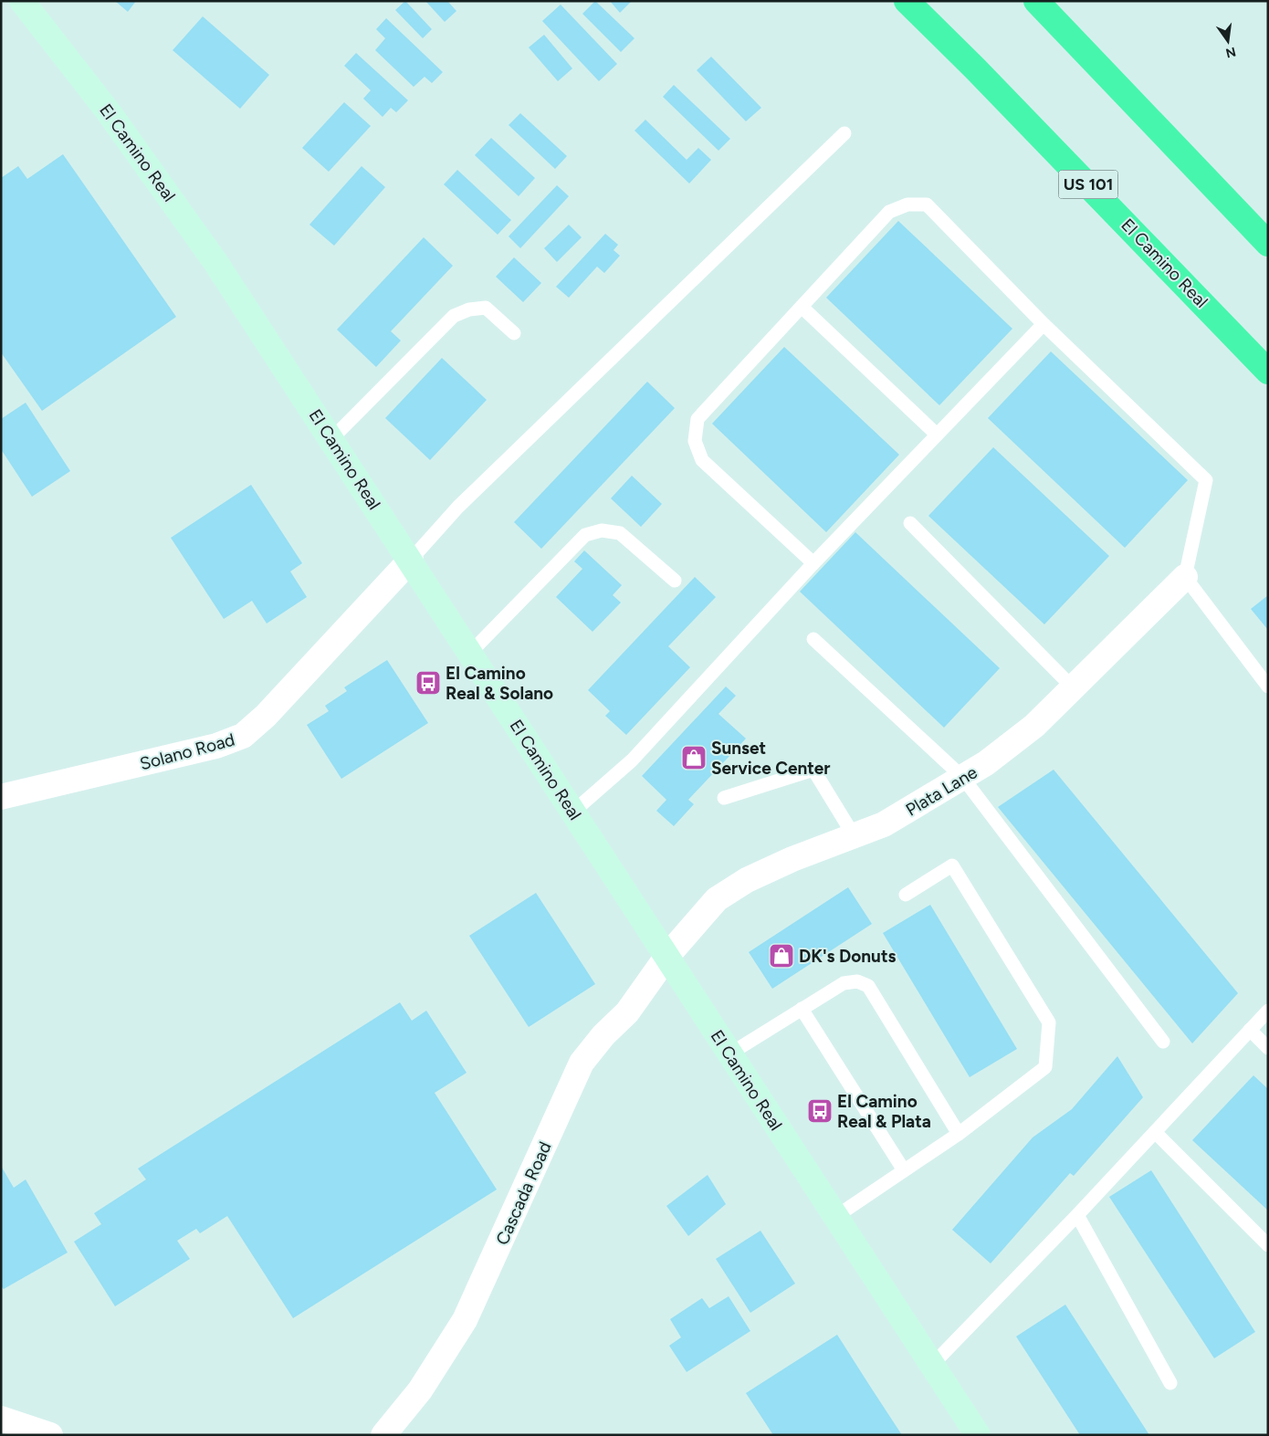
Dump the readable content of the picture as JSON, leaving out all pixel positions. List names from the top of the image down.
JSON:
{
  "streets": {
    "highway": ["El Camino Real", "US 101"],
    "street": ["Solano Road", "Plata Lane", "Cascada Road"]
  },
  "crossings": [
    ["El Camino Real", "Solano Road"],
    ["El Camino Real", "Plata Lane"],
    ["El Camino Real", "Cascada Road"],
    ["Plata Lane", "Cascada Road"]
  ],
  "places": {
    "bus stop": ["El Camino Real & Solano", "El Camino Real & Plata"],
    "shop": ["Sunset Service Center", "DK's Donuts"]
  },
  "north": "bottom"
}
